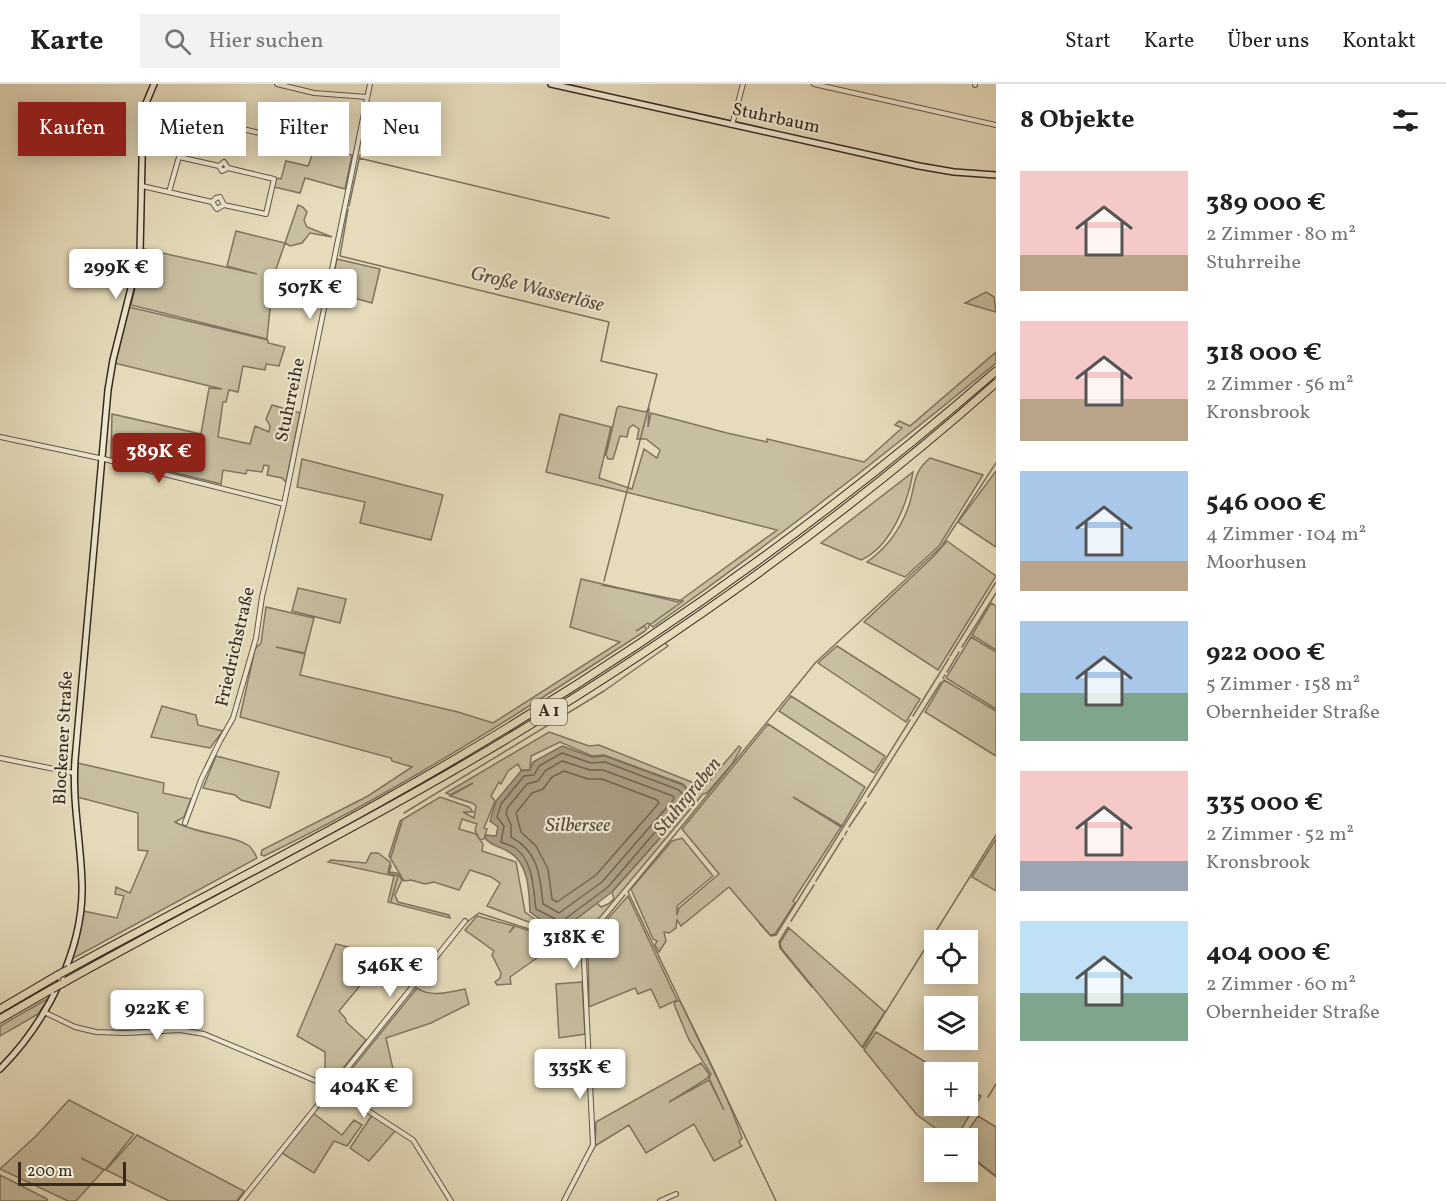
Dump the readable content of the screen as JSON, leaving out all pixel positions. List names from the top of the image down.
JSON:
{
  "streets": {
    "highway": ["A 1"],
    "street": [
      "Stuhrbaum",
      "Stuhrreihe",
      "Friedrichstraße",
      "Blockener Straße"
    ]
  },
  "crossings": [
    ["Stuhrreihe", "Friedrichstraße"]
  ],
  "water": ["Große Wasserlöse", "Stuhrgraben", "Silbersee"],
  "scale_bar": "200 m",
  "page": {
    "header": "Karte",
    "search": "Hier suchen",
    "nav": [
      "Start",
      "Karte",
      "Über uns",
      "Kontakt"
    ],
    "heading": "8 Objekte",
    "chip": [
      "Kaufen",
      "Mieten",
      "Filter",
      "Neu"
    ],
    "list": [
      {
        "name": "389 000 €",
        "note": "2 Zimmer · 80 m² · Stuhrreihe"
      },
      {
        "name": "318 000 €",
        "note": "2 Zimmer · 56 m² · Kronsbrook"
      },
      {
        "name": "546 000 €",
        "note": "4 Zimmer · 104 m² · Moorhusen"
      },
      {
        "name": "922 000 €",
        "note": "5 Zimmer · 158 m² · Obernheider Straße"
      },
      {
        "name": "335 000 €",
        "note": "2 Zimmer · 52 m² · Kronsbrook"
      },
      {
        "name": "404 000 €",
        "note": "2 Zimmer · 60 m² · Obernheider Straße"
      }
    ],
    "price": [
      "299K €",
      "507K €",
      "389K €",
      "318K €",
      "546K €",
      "922K €",
      "335K €",
      "404K €"
    ],
    "map_buttons": ["+", "−"],
    "scale": "200 m"
  }
}
